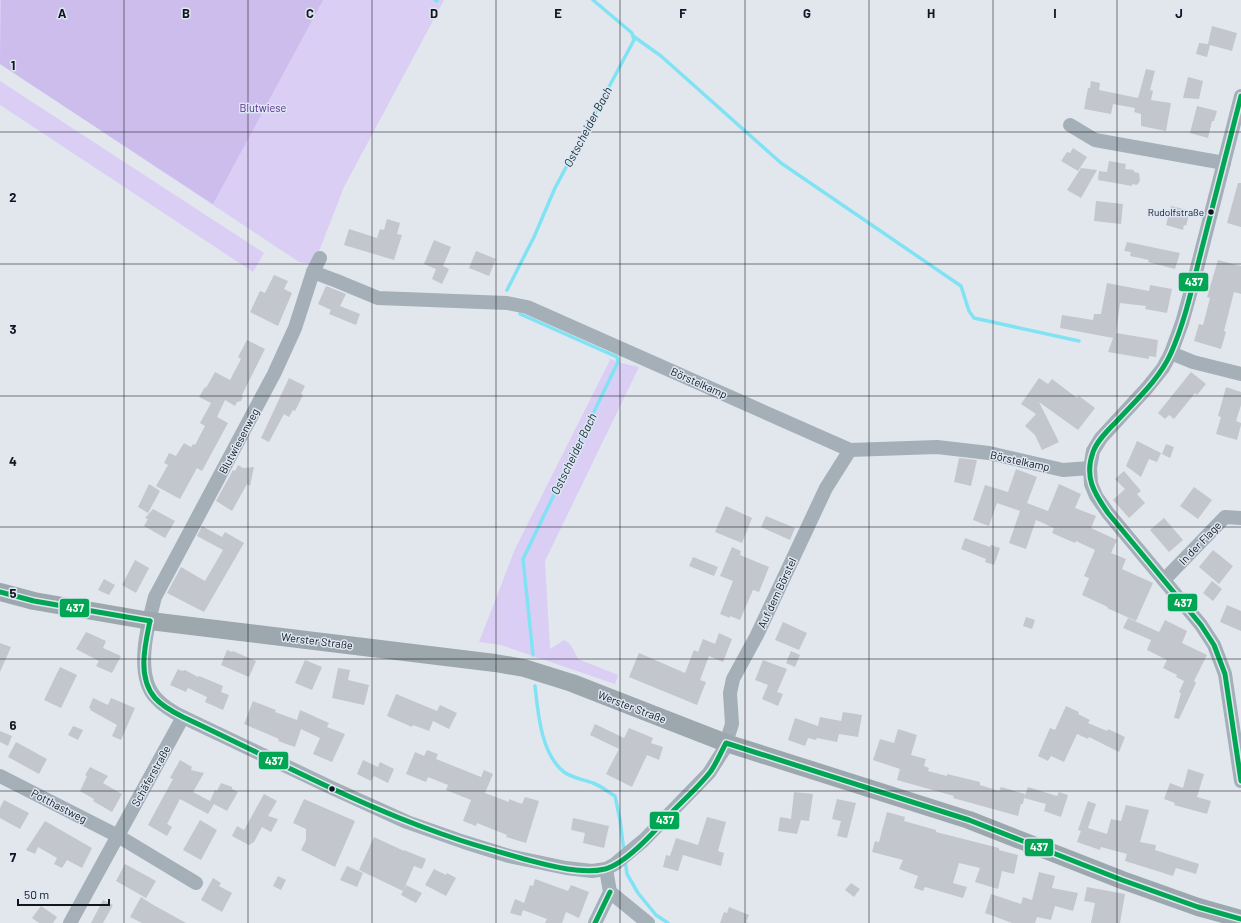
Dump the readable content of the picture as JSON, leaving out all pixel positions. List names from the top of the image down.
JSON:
{
  "streets": {
    "main road": ["Werster Straße"],
    "street": [
      "Börstelkamp",
      "Blutwiesenweg",
      "In der Flage",
      "Auf dem Börstel",
      "Schäferstraße",
      "Potthastweg"
    ]
  },
  "crossings": [
    ["Börstelkamp", "Blutwiesenweg"],
    ["Börstelkamp", "Auf dem Börstel"],
    ["Blutwiesenweg", "Auf dem Börstel"],
    ["Blutwiesenweg", "Werster Straße"],
    ["Blutwiesenweg", "Schäferstraße"],
    ["Auf dem Börstel", "Werster Straße"],
    ["Schäferstraße", "Potthastweg"]
  ],
  "water": ["Ostscheider Bach"],
  "parks": ["Blutwiese"],
  "places": ["Rudolfstraße"],
  "lines": ["transit line 437"],
  "scale_bar": "50 m",
  "grid": {
    "columns": [
      "A",
      "B",
      "C",
      "D",
      "E",
      "F",
      "G",
      "H",
      "I",
      "J"
    ],
    "rows": [
      "1",
      "2",
      "3",
      "4",
      "5",
      "6",
      "7"
    ]
  }
}
